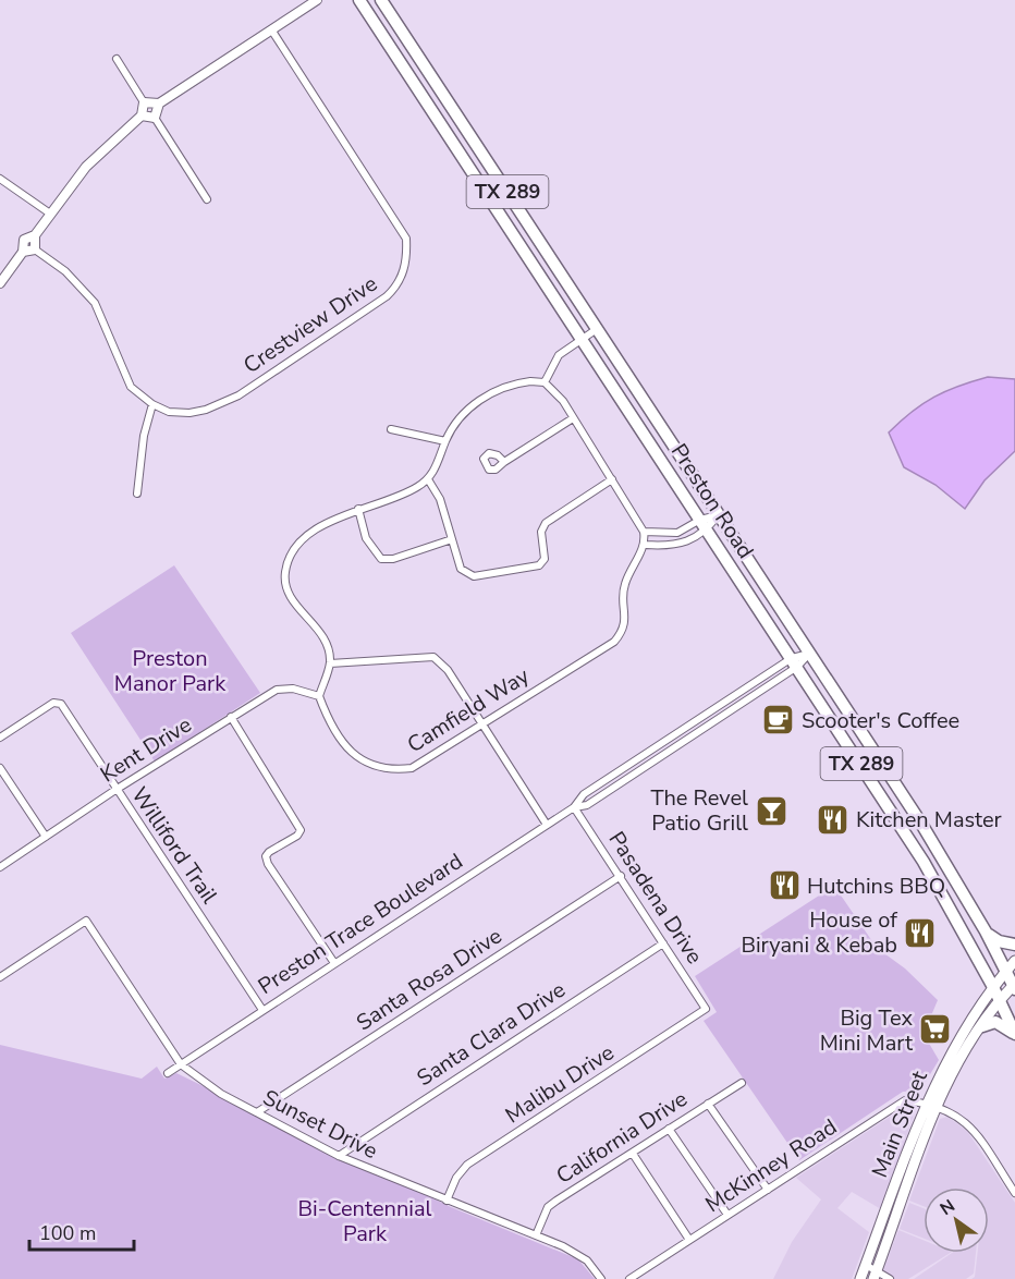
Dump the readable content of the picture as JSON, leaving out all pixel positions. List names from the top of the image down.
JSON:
{
  "streets": {
    "main road": ["TX 289", "Preston Road", "Main Street"],
    "street": [
      "Crestview Drive",
      "Camfield Way",
      "Kent Drive",
      "Williford Trail",
      "Pasadena Drive",
      "Preston Trace Boulevard",
      "Santa Rosa Drive",
      "Santa Clara Drive",
      "Malibu Drive",
      "Sunset Drive",
      "California Drive",
      "McKinney Road"
    ]
  },
  "crossings": [
    ["Preston Road", "Preston Trace Boulevard"],
    ["Preston Road", "Main Street"],
    ["Camfield Way", "Kent Drive"],
    ["Kent Drive", "Williford Trail"],
    ["Williford Trail", "Preston Trace Boulevard"],
    ["Pasadena Drive", "Preston Trace Boulevard"],
    ["Pasadena Drive", "Santa Rosa Drive"],
    ["Pasadena Drive", "Santa Clara Drive"],
    ["Pasadena Drive", "Malibu Drive"],
    ["Preston Trace Boulevard", "Sunset Drive"],
    ["Santa Rosa Drive", "Sunset Drive"],
    ["Santa Clara Drive", "Sunset Drive"],
    ["Malibu Drive", "Sunset Drive"],
    ["Sunset Drive", "California Drive"],
    ["Main Street", "McKinney Road"]
  ],
  "parks": ["Preston Manor Park", "Bi-Centennial Park"],
  "places": {
    "cafe": ["Scooter's Coffee"],
    "bar": ["The Revel Patio Grill"],
    "restaurant": ["Kitchen Master", "Hutchins BBQ", "House of Biryani & Kebab"],
    "supermarket": ["Big Tex Mini Mart"]
  },
  "scale_bar": "100 m",
  "north": "top left"
}
